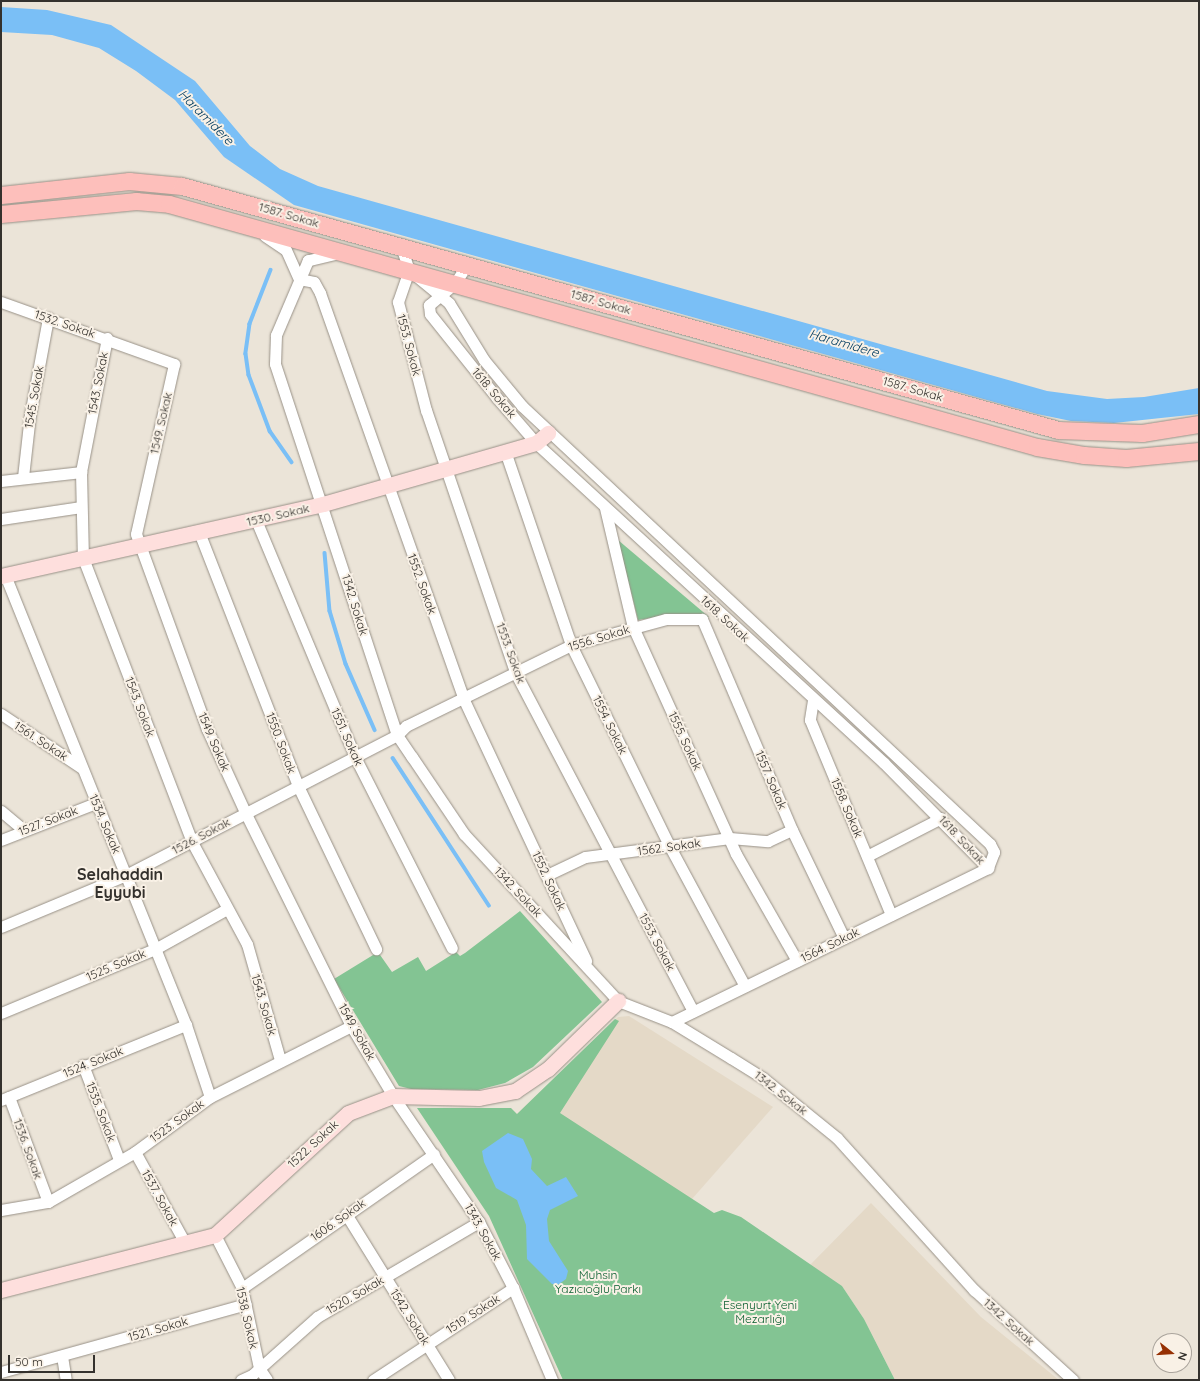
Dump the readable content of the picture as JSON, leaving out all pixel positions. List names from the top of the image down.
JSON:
{
  "streets": {
    "main road": ["1587. Sokak"],
    "street": [
      "1532. Sokak",
      "1553. Sokak",
      "1543. Sokak",
      "1618. Sokak",
      "1545. Sokak",
      "1549. Sokak",
      "1530. Sokak",
      "1552. Sokak",
      "1342. Sokak",
      "1556. Sokak",
      "1554. Sokak",
      "1551. Sokak",
      "1561. Sokak",
      "1555. Sokak",
      "1550. Sokak",
      "1557. Sokak",
      "1558. Sokak",
      "1527. Sokak",
      "1534. Sokak",
      "1526. Sokak",
      "1562. Sokak",
      "1564. Sokak",
      "1525. Sokak",
      "1524. Sokak",
      "1535. Sokak",
      "1523. Sokak",
      "1522. Sokak",
      "1536. Sokak",
      "1537. Sokak",
      "1606. Sokak",
      "1343. Sokak",
      "1520. Sokak",
      "1519. Sokak",
      "1542. Sokak",
      "1538. Sokak",
      "1521. Sokak"
    ]
  },
  "crossings": [
    ["1587. Sokak", "1553. Sokak"],
    ["1587. Sokak", "1618. Sokak"],
    ["1587. Sokak", "1342. Sokak"],
    ["1532. Sokak", "1543. Sokak"],
    ["1532. Sokak", "1545. Sokak"],
    ["1532. Sokak", "1549. Sokak"],
    ["1553. Sokak", "1618. Sokak"],
    ["1553. Sokak", "1530. Sokak"],
    ["1553. Sokak", "1556. Sokak"],
    ["1553. Sokak", "1562. Sokak"],
    ["1553. Sokak", "1564. Sokak"],
    ["1543. Sokak", "1530. Sokak"],
    ["1543. Sokak", "1526. Sokak"],
    ["1543. Sokak", "1525. Sokak"],
    ["1543. Sokak", "1523. Sokak"],
    ["1618. Sokak", "1530. Sokak"],
    ["1618. Sokak", "1555. Sokak"],
    ["1618. Sokak", "1558. Sokak"],
    ["1618. Sokak", "1564. Sokak"],
    ["1549. Sokak", "1530. Sokak"],
    ["1549. Sokak", "1526. Sokak"],
    ["1549. Sokak", "1523. Sokak"],
    ["1549. Sokak", "1522. Sokak"],
    ["1549. Sokak", "1343. Sokak"],
    ["1530. Sokak", "1552. Sokak"],
    ["1530. Sokak", "1342. Sokak"],
    ["1530. Sokak", "1554. Sokak"],
    ["1530. Sokak", "1551. Sokak"],
    ["1530. Sokak", "1550. Sokak"],
    ["1530. Sokak", "1534. Sokak"],
    ["1552. Sokak", "1342. Sokak"],
    ["1552. Sokak", "1556. Sokak"],
    ["1552. Sokak", "1562. Sokak"],
    ["1342. Sokak", "1556. Sokak"],
    ["1342. Sokak", "1526. Sokak"],
    ["1342. Sokak", "1564. Sokak"],
    ["1342. Sokak", "1522. Sokak"],
    ["1556. Sokak", "1554. Sokak"],
    ["1556. Sokak", "1555. Sokak"],
    ["1556. Sokak", "1557. Sokak"],
    ["1556. Sokak", "1526. Sokak"],
    ["1554. Sokak", "1562. Sokak"],
    ["1554. Sokak", "1564. Sokak"],
    ["1551. Sokak", "1526. Sokak"],
    ["1561. Sokak", "1534. Sokak"],
    ["1555. Sokak", "1562. Sokak"],
    ["1555. Sokak", "1564. Sokak"],
    ["1550. Sokak", "1526. Sokak"],
    ["1557. Sokak", "1562. Sokak"],
    ["1557. Sokak", "1564. Sokak"],
    ["1558. Sokak", "1564. Sokak"],
    ["1527. Sokak", "1534. Sokak"],
    ["1534. Sokak", "1526. Sokak"],
    ["1534. Sokak", "1525. Sokak"],
    ["1534. Sokak", "1524. Sokak"],
    ["1534. Sokak", "1523. Sokak"],
    ["1524. Sokak", "1535. Sokak"],
    ["1524. Sokak", "1536. Sokak"],
    ["1535. Sokak", "1523. Sokak"],
    ["1523. Sokak", "1536. Sokak"],
    ["1523. Sokak", "1537. Sokak"],
    ["1522. Sokak", "1537. Sokak"],
    ["1522. Sokak", "1343. Sokak"],
    ["1522. Sokak", "1538. Sokak"],
    ["1606. Sokak", "1343. Sokak"],
    ["1606. Sokak", "1542. Sokak"],
    ["1606. Sokak", "1538. Sokak"],
    ["1343. Sokak", "1520. Sokak"],
    ["1343. Sokak", "1519. Sokak"],
    ["1520. Sokak", "1542. Sokak"],
    ["1520. Sokak", "1538. Sokak"],
    ["1519. Sokak", "1542. Sokak"],
    ["1538. Sokak", "1521. Sokak"]
  ],
  "districts": ["Selahaddin Eyyubi"],
  "water": ["Haramidere"],
  "parks": ["Muhsin Yazıcıoğlu Parkı", "Esenyurt Yeni Mezarlığı"],
  "scale_bar": "50 m",
  "north": "right"
}
